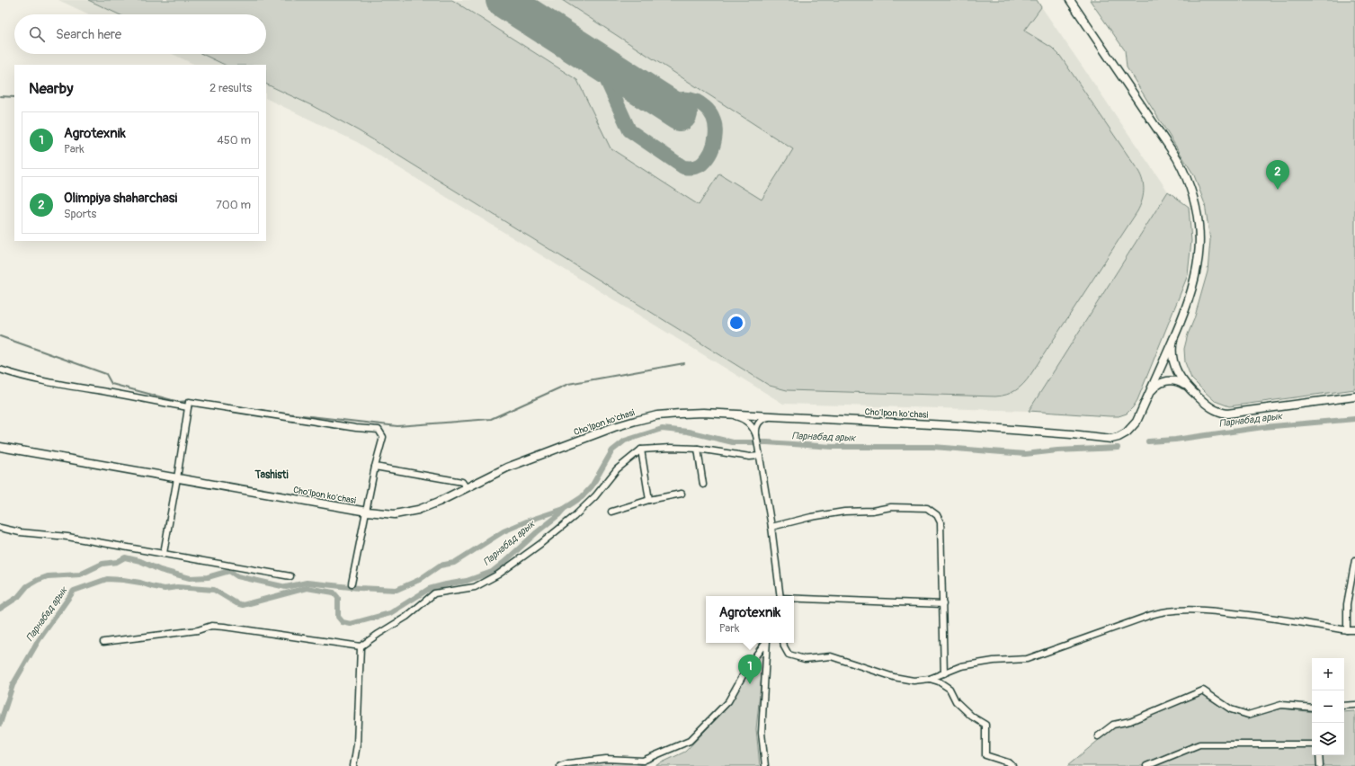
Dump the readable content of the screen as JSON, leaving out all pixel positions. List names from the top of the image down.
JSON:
{
  "streets": {
    "main road": ["Cho'lpon ko'chasi"]
  },
  "districts": ["Tashisti"],
  "water": ["Парнабад арык"],
  "page": {
    "search": "Search here",
    "heading": ["Nearby", "2 results"],
    "list": [
      {
        "mark": "1",
        "name": "Agrotexnik",
        "note": "Park",
        "value": "450 m"
      },
      {
        "mark": "2",
        "name": "Olimpiya shaharchasi",
        "note": "Sports",
        "value": "700 m"
      }
    ],
    "pins": ["2", "1"],
    "popup": ["Agrotexnik", "Park"],
    "map_buttons": ["+", "−"]
  }
}
